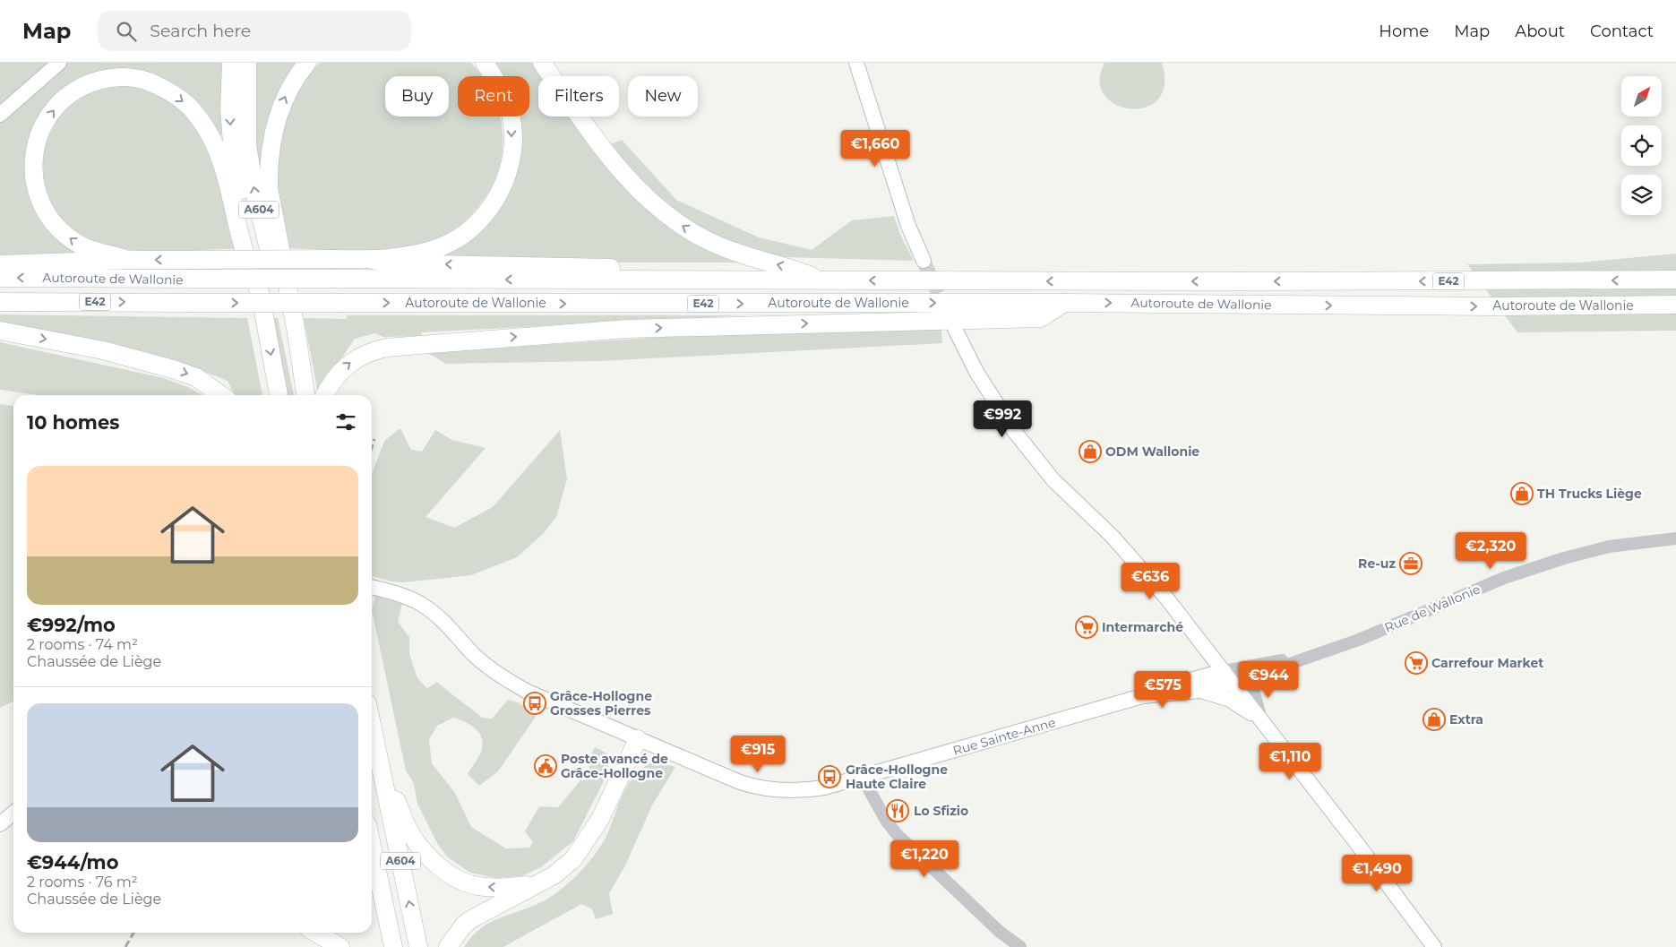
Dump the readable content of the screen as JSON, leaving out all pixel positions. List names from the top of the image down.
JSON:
{
  "streets": {
    "highway": ["A604", "Autoroute de Wallonie", "E42"],
    "main road": ["Rue Sainte-Anne"],
    "street": ["Rue de Wallonie"]
  },
  "crossings": [
    ["Rue de Wallonie", "Rue Sainte-Anne"]
  ],
  "places": {
    "shop": ["ODM Wallonie", "TH Trucks Liège", "Extra"],
    "office": ["Re-uz"],
    "supermarket": ["Intermarché", "Carrefour Market"],
    "bus stop": ["Grâce-Hollogne Grosses Pierres", "Grâce-Hollogne Haute Claire"],
    "public building": ["Poste avancé de Grâce-Hollogne"],
    "restaurant": ["Lo Sfizio"]
  },
  "north": "top right",
  "page": {
    "header": "Map",
    "search": "Search here",
    "nav": [
      "Home",
      "Map",
      "About",
      "Contact"
    ],
    "chip": [
      "Buy",
      "Rent",
      "Filters",
      "New"
    ],
    "price": [
      "€1,660",
      "€992",
      "€2,320",
      "€636",
      "€944",
      "€575",
      "€915",
      "€1,110",
      "€1,220",
      "€1,490"
    ],
    "heading": "10 homes",
    "list": [
      {
        "name": "€992/mo",
        "note": "2 rooms · 74 m² · Chaussée de Liège"
      },
      {
        "name": "€944/mo",
        "note": "2 rooms · 76 m² · Chaussée de Liège"
      }
    ]
  }
}
